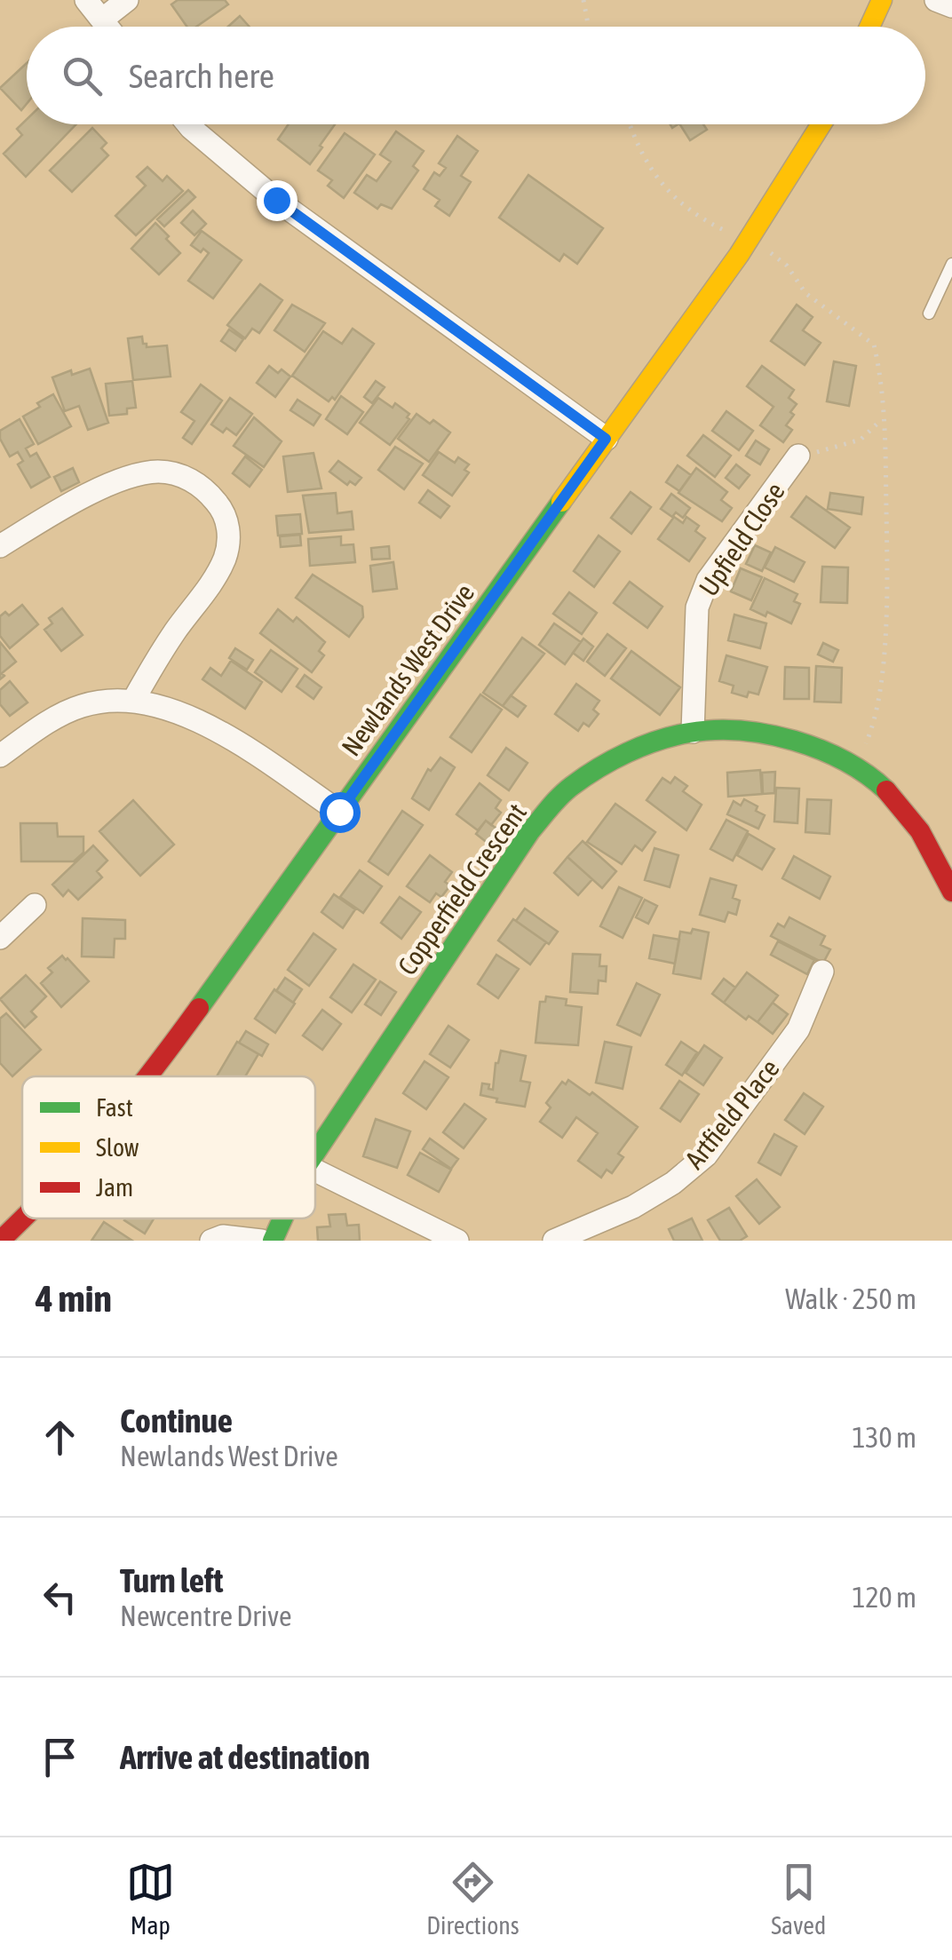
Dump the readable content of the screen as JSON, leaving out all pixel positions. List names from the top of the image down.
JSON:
{
  "streets": {
    "street": [
      "Upfield Close",
      "Newlands West Drive",
      "Copperfield Crescent",
      "Artfield Place"
    ]
  },
  "crossings": [
    ["Upfield Close", "Copperfield Crescent"]
  ],
  "legend": ["Fast", "Slow", "Jam"],
  "page": {
    "search": "Search here",
    "heading": ["4 min", "Walk · 250 m"],
    "list": [
      ["Continue", "Newlands West Drive", "130 m"],
      ["Turn left", "Newcentre Drive", "120 m"],
      "Arrive at destination"
    ],
    "nav": ["Map", "Directions", "Saved"]
  }
}
